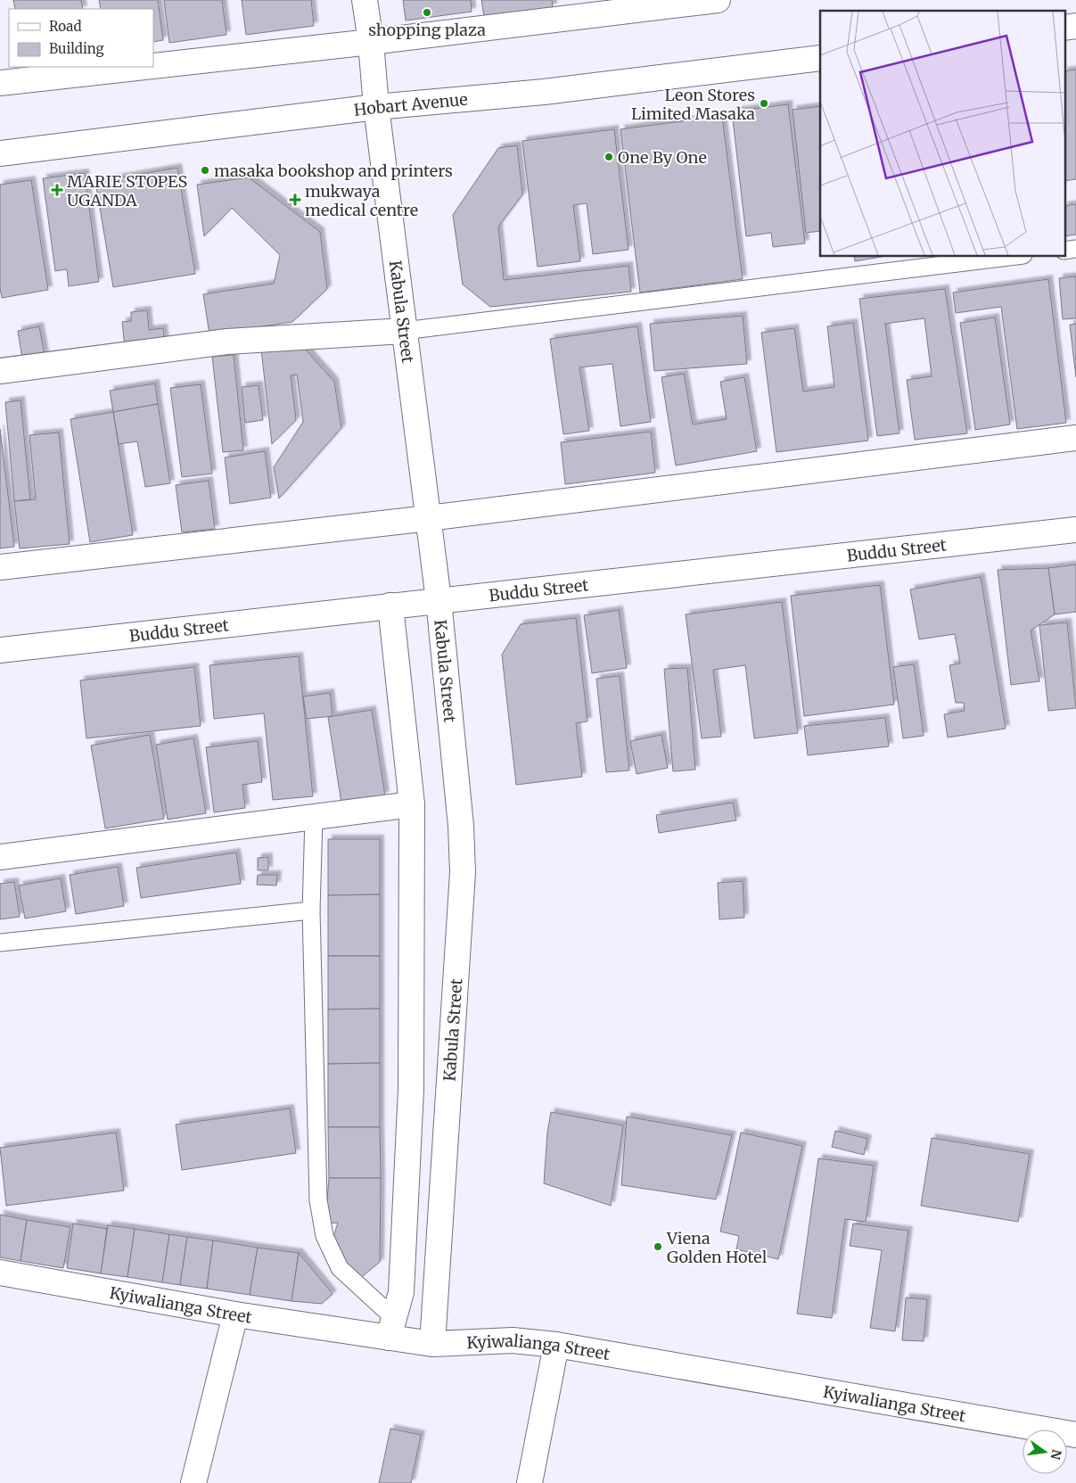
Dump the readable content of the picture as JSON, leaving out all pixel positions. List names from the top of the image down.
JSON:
{
  "streets": {
    "street": [
      "Hobart Avenue",
      "Kabula Street",
      "Buddu Street",
      "Kyiwalianga Street"
    ]
  },
  "crossings": [
    ["Hobart Avenue", "Kabula Street"],
    ["Kabula Street", "Buddu Street"],
    ["Kabula Street", "Kyiwalianga Street"]
  ],
  "places": {
    "other": [
      "shopping plaza",
      "Leon Stores Limited Masaka",
      "One By One",
      "masaka bookshop and printers",
      "Viena Golden Hotel"
    ],
    "health": ["MARIE STOPES UGANDA", "mukwaya medical centre"]
  },
  "legend": ["Road", "Building"],
  "north": "right"
}
